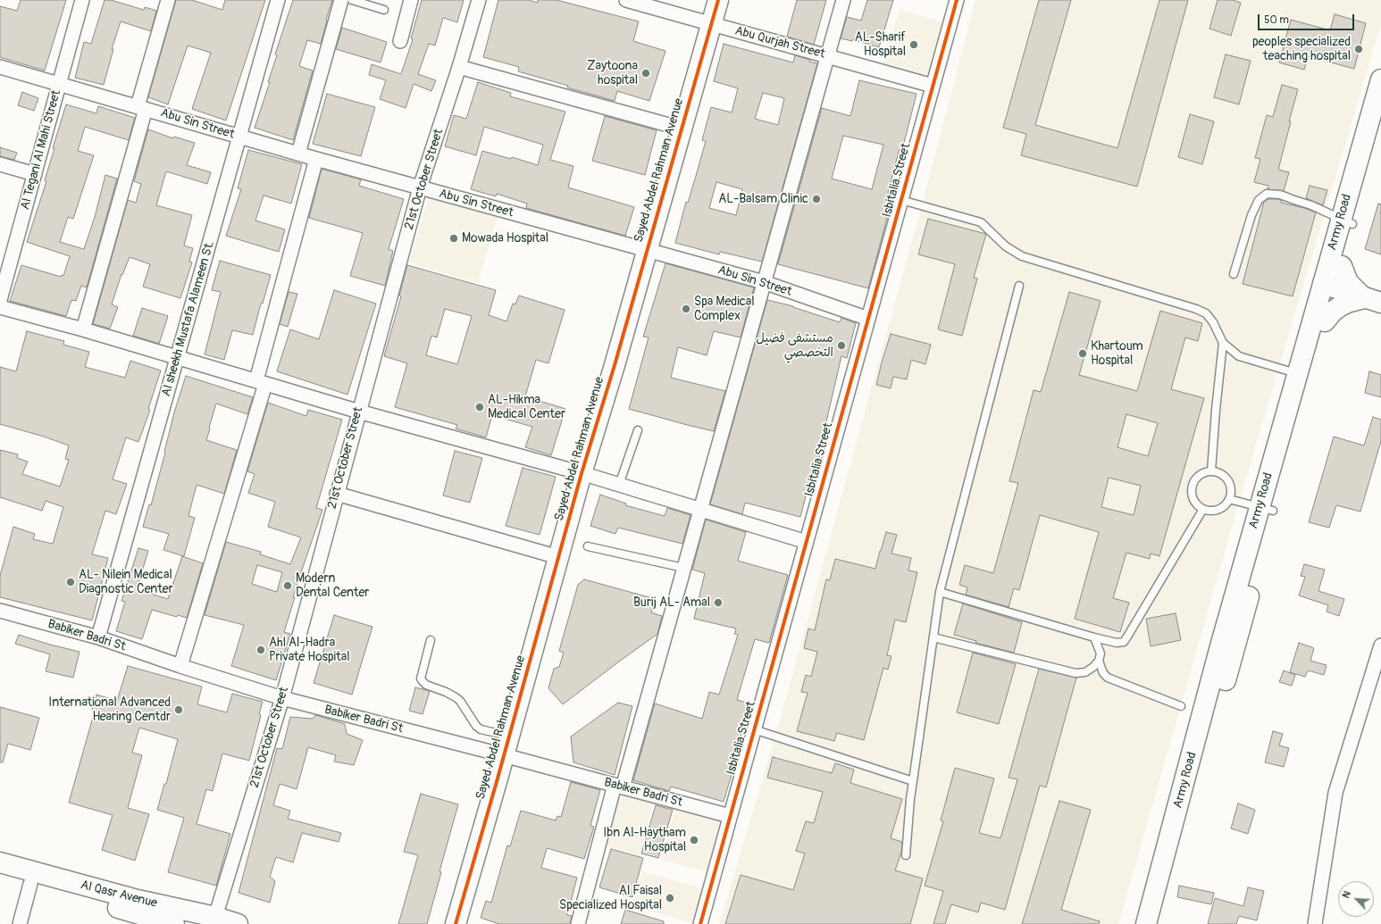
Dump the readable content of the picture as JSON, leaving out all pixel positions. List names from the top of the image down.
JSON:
{
  "streets": {
    "main road": ["Sayed Abdel Rahman Avenue", "Army Road", "Al Qasr Avenue"],
    "street": [
      "Abu Qurjah Street",
      "Abu Sin Street",
      "Al Tegani Al Mahi Street",
      "21st October Street",
      "Isbitalia Street",
      "Al sheekh Mustafa Alameen St.",
      "Babiker Badri St"
    ]
  },
  "crossings": [
    ["Abu Qurjah Street", "Sayed Abdel Rahman Avenue"],
    ["Abu Qurjah Street", "Isbitalia Street"],
    ["Abu Sin Street", "Al Tegani Al Mahi Street"],
    ["Abu Sin Street", "Sayed Abdel Rahman Avenue"],
    ["Abu Sin Street", "21st October Street"],
    ["Abu Sin Street", "Isbitalia Street"],
    ["Abu Sin Street", "Al sheekh Mustafa Alameen St."],
    ["Sayed Abdel Rahman Avenue", "Babiker Badri St"],
    ["21st October Street", "Babiker Badri St"],
    ["21st October Street", "Al Qasr Avenue"],
    ["Isbitalia Street", "Babiker Badri St"],
    ["Al sheekh Mustafa Alameen St.", "Babiker Badri St"]
  ],
  "places": [
    "AL-Sharif Hospital",
    "peoples specialized teaching hospital",
    "Zaytoona hospital",
    "AL-Balsam Clinic",
    "Mowada Hospital",
    "Spa Medical Complex",
    "مستشفى فضيل التخصصي",
    "Khartoum Hospital",
    "AL-Hikma Medical Center",
    "AL- Nilein Medical Diagnostic Center",
    "Modern Dental Center",
    "Burij AL- Amal",
    "Ahl Al-Hadra Private Hospital",
    "International Advanced Hearing Centdr",
    "Ibn Al-Haytham Hospital",
    "Al Faisal Specialized Hospital"
  ],
  "scale_bar": "50 m",
  "north": "top left"
}
